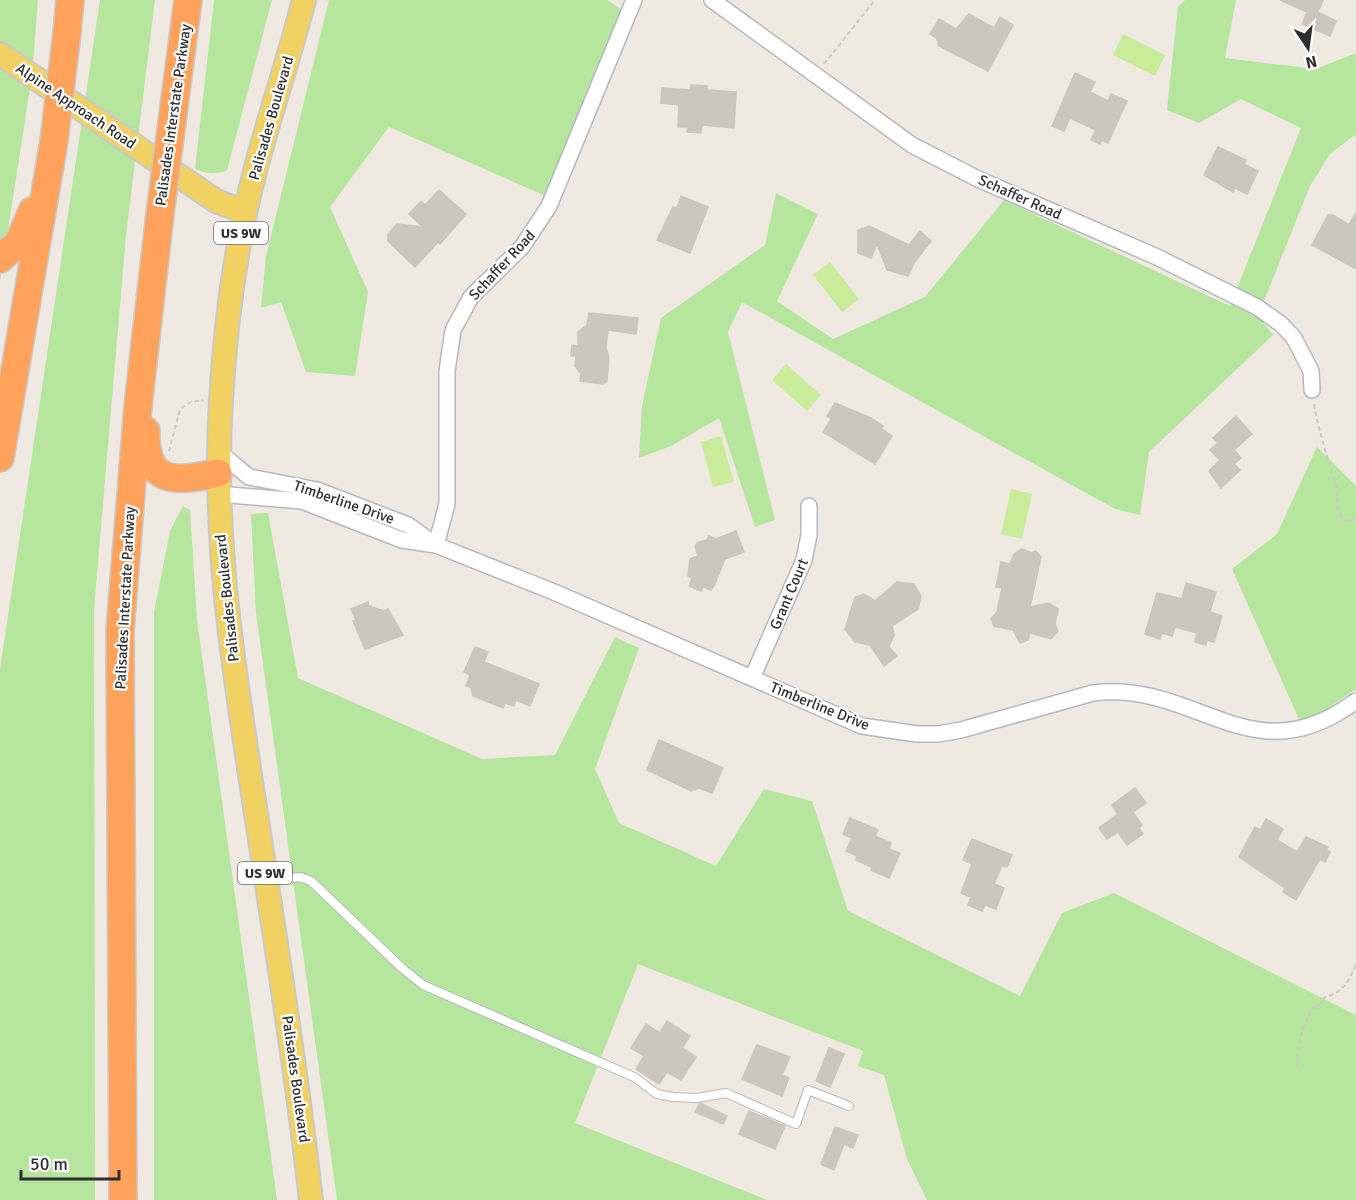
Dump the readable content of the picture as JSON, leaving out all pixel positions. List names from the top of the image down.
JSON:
{
  "streets": {
    "highway": ["Palisades Interstate Parkway"],
    "main road": ["Alpine Approach Road", "Palisades Boulevard", "US 9W"],
    "street": ["Schaffer Road", "Timberline Drive", "Grant Court"]
  },
  "crossings": [
    ["Alpine Approach Road", "Palisades Boulevard"],
    ["Palisades Boulevard", "Timberline Drive"],
    ["Schaffer Road", "Timberline Drive"],
    ["Timberline Drive", "Grant Court"]
  ],
  "scale_bar": "50 m",
  "north": "bottom"
}
